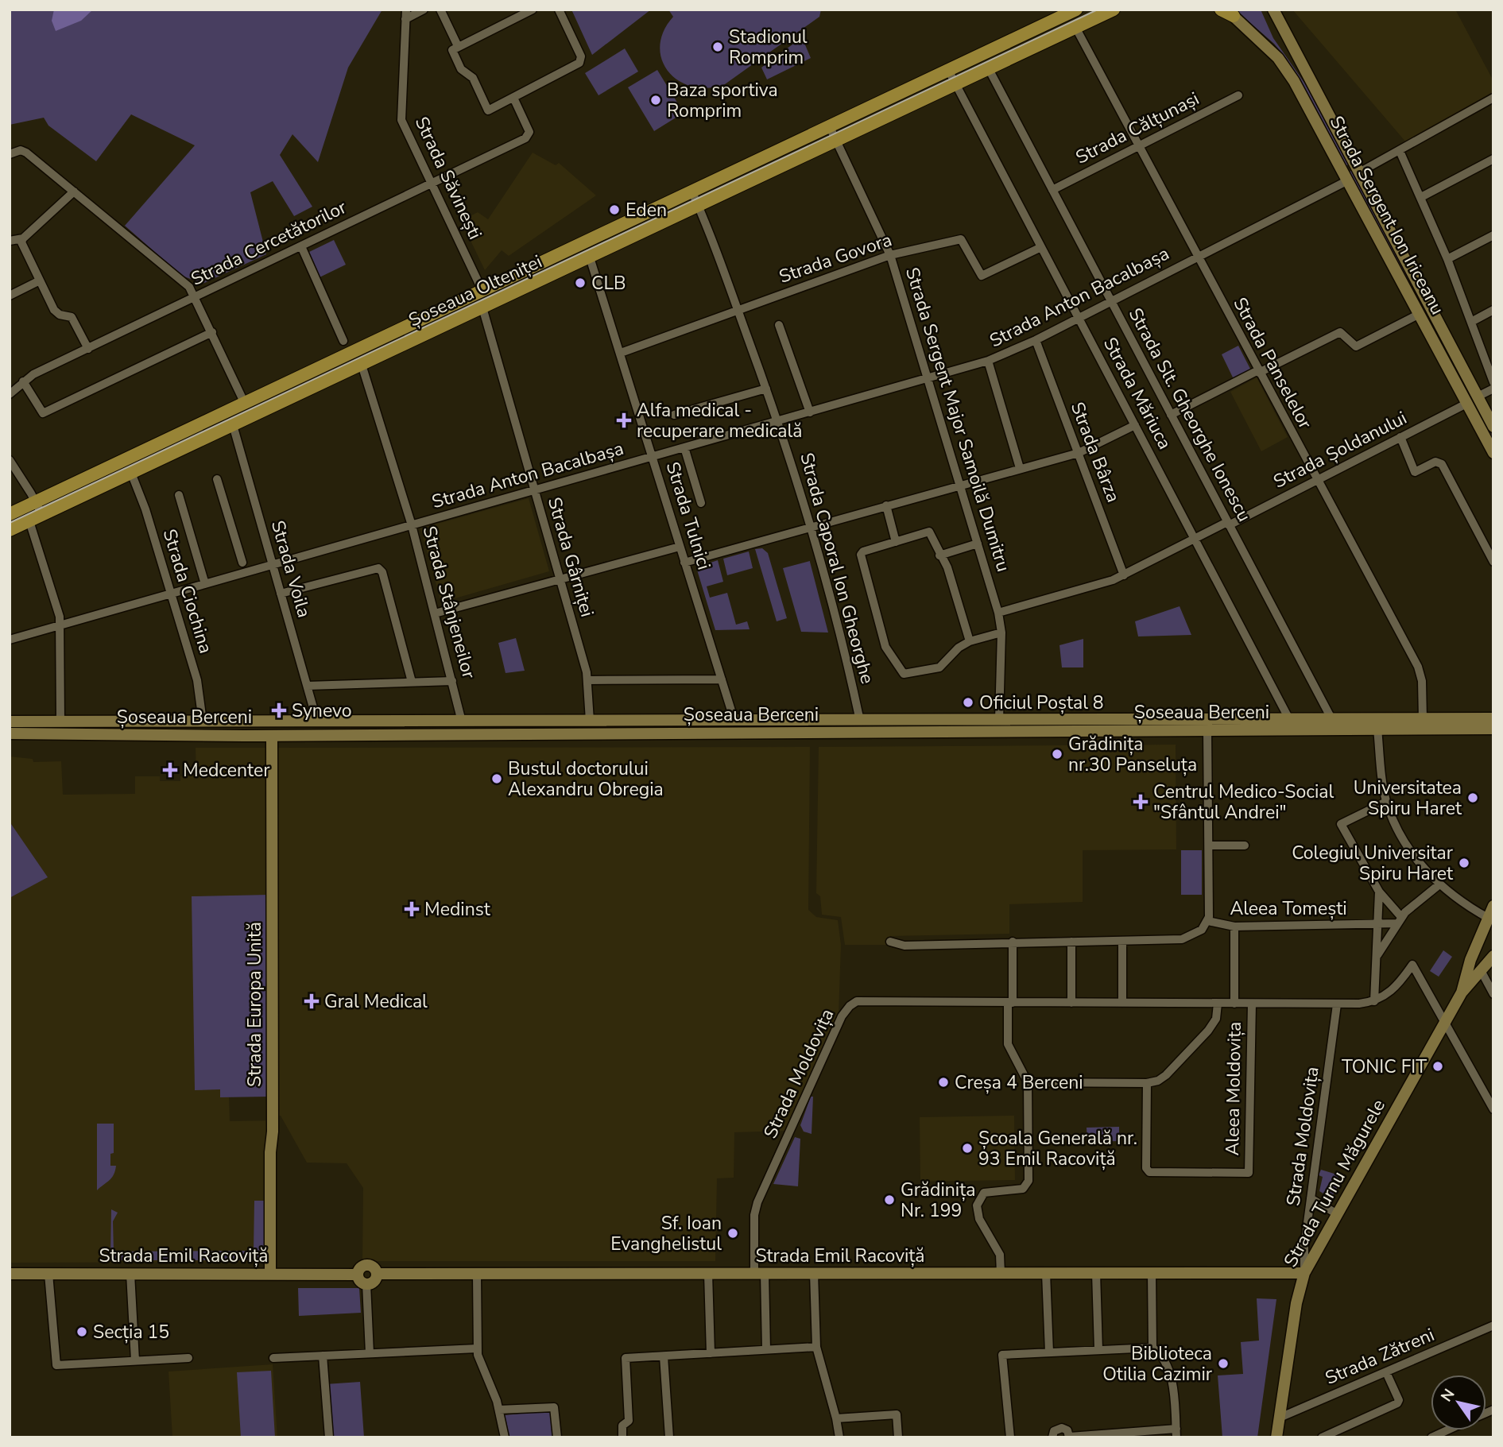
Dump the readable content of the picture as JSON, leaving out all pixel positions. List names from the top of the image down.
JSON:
{
  "streets": {
    "main road": [
      "Strada Sergent Ion Iriceanu",
      "Șoseaua Olteniței",
      "Șoseaua Berceni",
      "Strada Europa Unită",
      "Strada Turnu Măgurele",
      "Strada Emil Racoviță"
    ],
    "street": [
      "Strada Călțunași",
      "Strada Săvinești",
      "Strada Cercetătorilor",
      "Strada Govora",
      "Strada Anton Bacalbașa",
      "Strada Panselelor",
      "Strada Măriuca",
      "Strada Slt. Gheorghe Ionescu",
      "Strada Sergent Major Samoilă Dumitru",
      "Strada Șoldanului",
      "Strada Bârza",
      "Strada Tulnici",
      "Strada Gârniței",
      "Strada Caporal Ion Gheorghe",
      "Strada Voila",
      "Strada Ciochina",
      "Strada Stânjeneilor",
      "Aleea Tomești",
      "Strada Moldovița",
      "Aleea Moldovița",
      "Strada Zătreni"
    ]
  },
  "crossings": [
    ["Strada Călțunași", "Strada Panselelor"],
    ["Strada Călțunași", "Strada Slt. Gheorghe Ionescu"],
    ["Strada Săvinești", "Strada Cercetătorilor"],
    ["Strada Săvinești", "Șoseaua Olteniței"],
    ["Strada Sergent Ion Iriceanu", "Strada Anton Bacalbașa"],
    ["Strada Sergent Ion Iriceanu", "Strada Șoldanului"],
    ["Strada Govora", "Strada Măriuca"],
    ["Strada Govora", "Strada Sergent Major Samoilă Dumitru"],
    ["Strada Govora", "Strada Tulnici"],
    ["Strada Govora", "Strada Caporal Ion Gheorghe"],
    ["Șoseaua Olteniței", "Strada Panselelor"],
    ["Șoseaua Olteniței", "Strada Măriuca"],
    ["Șoseaua Olteniței", "Strada Slt. Gheorghe Ionescu"],
    ["Șoseaua Olteniței", "Strada Sergent Major Samoilă Dumitru"],
    ["Șoseaua Olteniței", "Strada Tulnici"],
    ["Șoseaua Olteniței", "Strada Gârniței"],
    ["Șoseaua Olteniței", "Strada Caporal Ion Gheorghe"],
    ["Șoseaua Olteniței", "Strada Voila"],
    ["Șoseaua Olteniței", "Strada Ciochina"],
    ["Șoseaua Olteniței", "Strada Stânjeneilor"],
    ["Strada Anton Bacalbașa", "Strada Panselelor"],
    ["Strada Anton Bacalbașa", "Strada Măriuca"],
    ["Strada Anton Bacalbașa", "Strada Slt. Gheorghe Ionescu"],
    ["Strada Anton Bacalbașa", "Strada Sergent Major Samoilă Dumitru"],
    ["Strada Anton Bacalbașa", "Strada Bârza"],
    ["Strada Anton Bacalbașa", "Strada Tulnici"],
    ["Strada Anton Bacalbașa", "Strada Gârniței"],
    ["Strada Anton Bacalbașa", "Strada Caporal Ion Gheorghe"],
    ["Strada Anton Bacalbașa", "Strada Voila"],
    ["Strada Anton Bacalbașa", "Strada Ciochina"],
    ["Strada Anton Bacalbașa", "Strada Stânjeneilor"],
    ["Strada Panselelor", "Strada Șoldanului"],
    ["Strada Panselelor", "Șoseaua Berceni"],
    ["Strada Măriuca", "Strada Șoldanului"],
    ["Strada Măriuca", "Șoseaua Berceni"],
    ["Strada Slt. Gheorghe Ionescu", "Strada Șoldanului"],
    ["Strada Slt. Gheorghe Ionescu", "Șoseaua Berceni"],
    ["Strada Sergent Major Samoilă Dumitru", "Strada Șoldanului"],
    ["Strada Sergent Major Samoilă Dumitru", "Șoseaua Berceni"],
    ["Strada Șoldanului", "Strada Bârza"],
    ["Strada Tulnici", "Șoseaua Berceni"],
    ["Strada Gârniței", "Șoseaua Berceni"],
    ["Strada Caporal Ion Gheorghe", "Șoseaua Berceni"],
    ["Strada Voila", "Șoseaua Berceni"],
    ["Strada Ciochina", "Șoseaua Berceni"],
    ["Strada Stânjeneilor", "Șoseaua Berceni"],
    ["Șoseaua Berceni", "Aleea Tomești"],
    ["Șoseaua Berceni", "Strada Europa Unită"],
    ["Strada Europa Unită", "Strada Emil Racoviță"],
    ["Strada Moldovița", "Aleea Moldovița"],
    ["Strada Moldovița", "Strada Turnu Măgurele"],
    ["Strada Moldovița", "Strada Emil Racoviță"],
    ["Strada Turnu Măgurele", "Strada Emil Racoviță"],
    ["Strada Turnu Măgurele", "Strada Zătreni"]
  ],
  "places": {
    "other": [
      "Stadionul Romprim",
      "Baza sportiva Romprim",
      "Eden",
      "CLB",
      "Oficiul Poștal 8",
      "Grădinița nr.30 Panseluța",
      "Bustul doctorului Alexandru Obregia",
      "Universitatea Spiru Haret",
      "Colegiul Universitar Spiru Haret",
      "TONIC FIT",
      "Creșa 4 Berceni",
      "Școala Generală nr. 93 Emil Racoviță",
      "Grădinița Nr. 199",
      "Sf. Ioan Evanghelistul",
      "Secția 15",
      "Biblioteca Otilia Cazimir"
    ],
    "health": [
      "Alfa medical - recuperare medicală",
      "Synevo",
      "Medcenter",
      "Centrul Medico-Social \"Sfântul Andrei\"",
      "Medinst",
      "Gral Medical"
    ]
  },
  "north": "top left"
}
